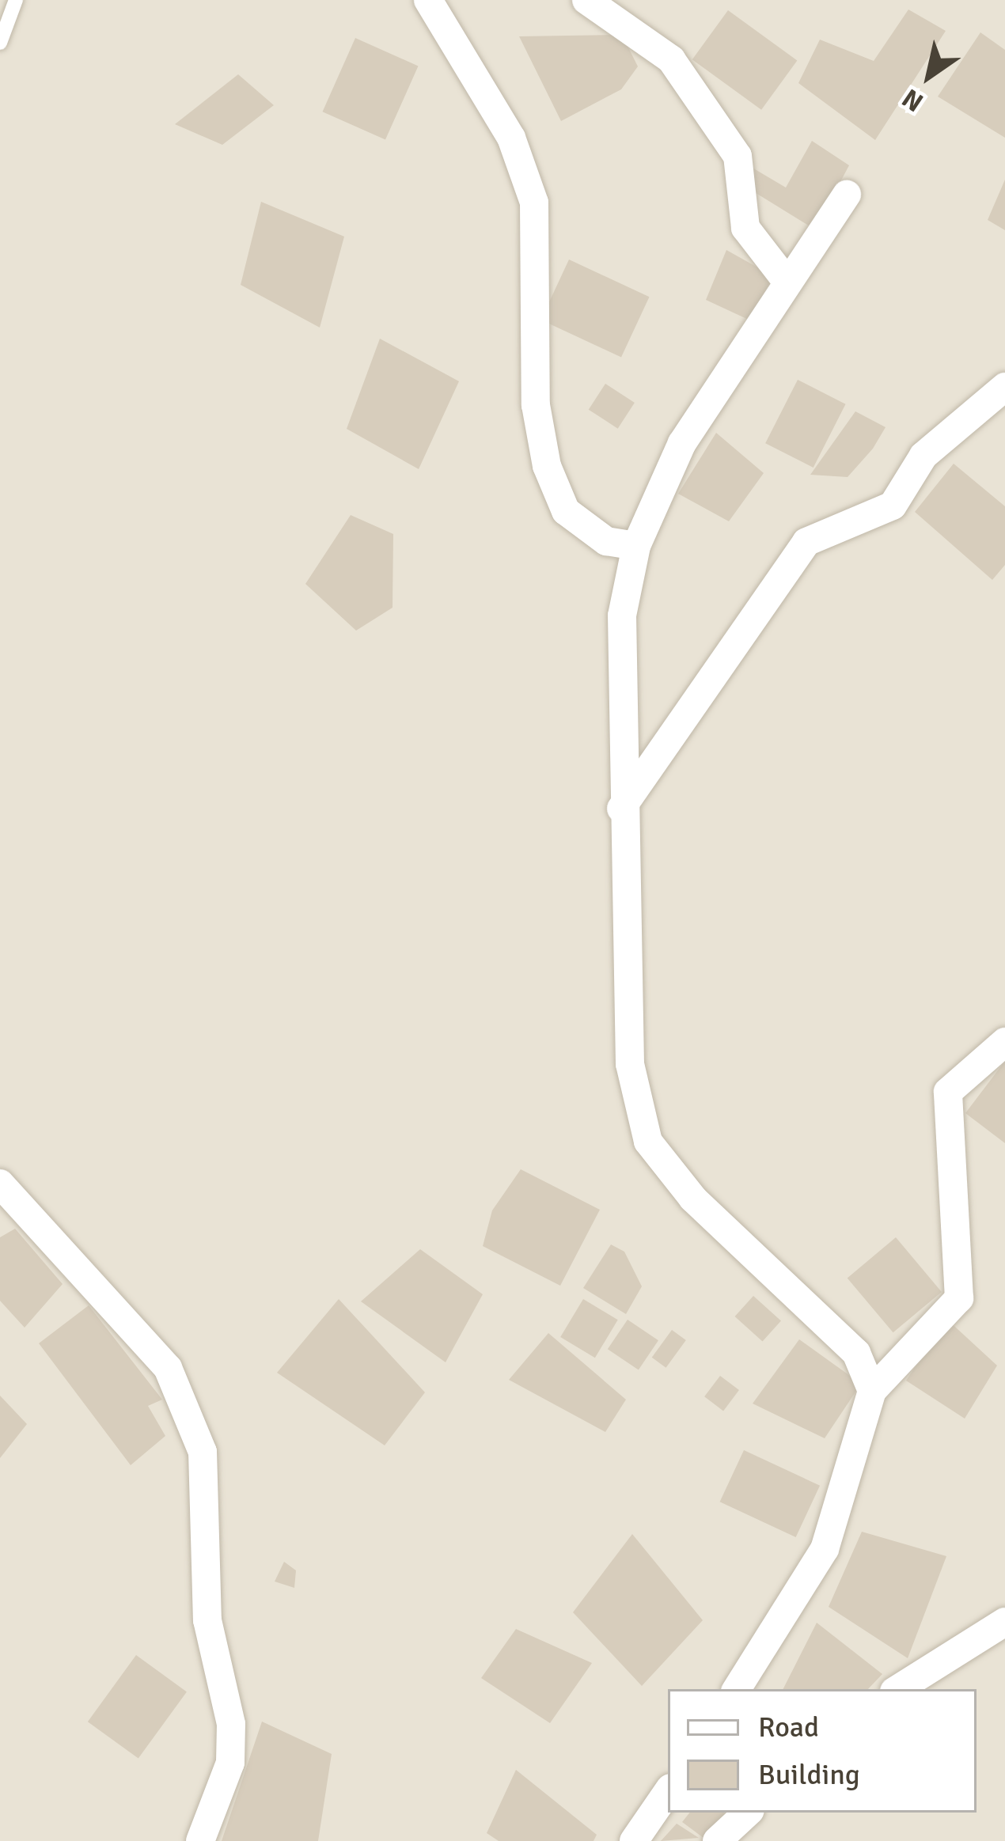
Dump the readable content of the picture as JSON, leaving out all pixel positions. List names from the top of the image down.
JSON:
{
  "legend": ["Road", "Building"],
  "north": "bottom left"
}
